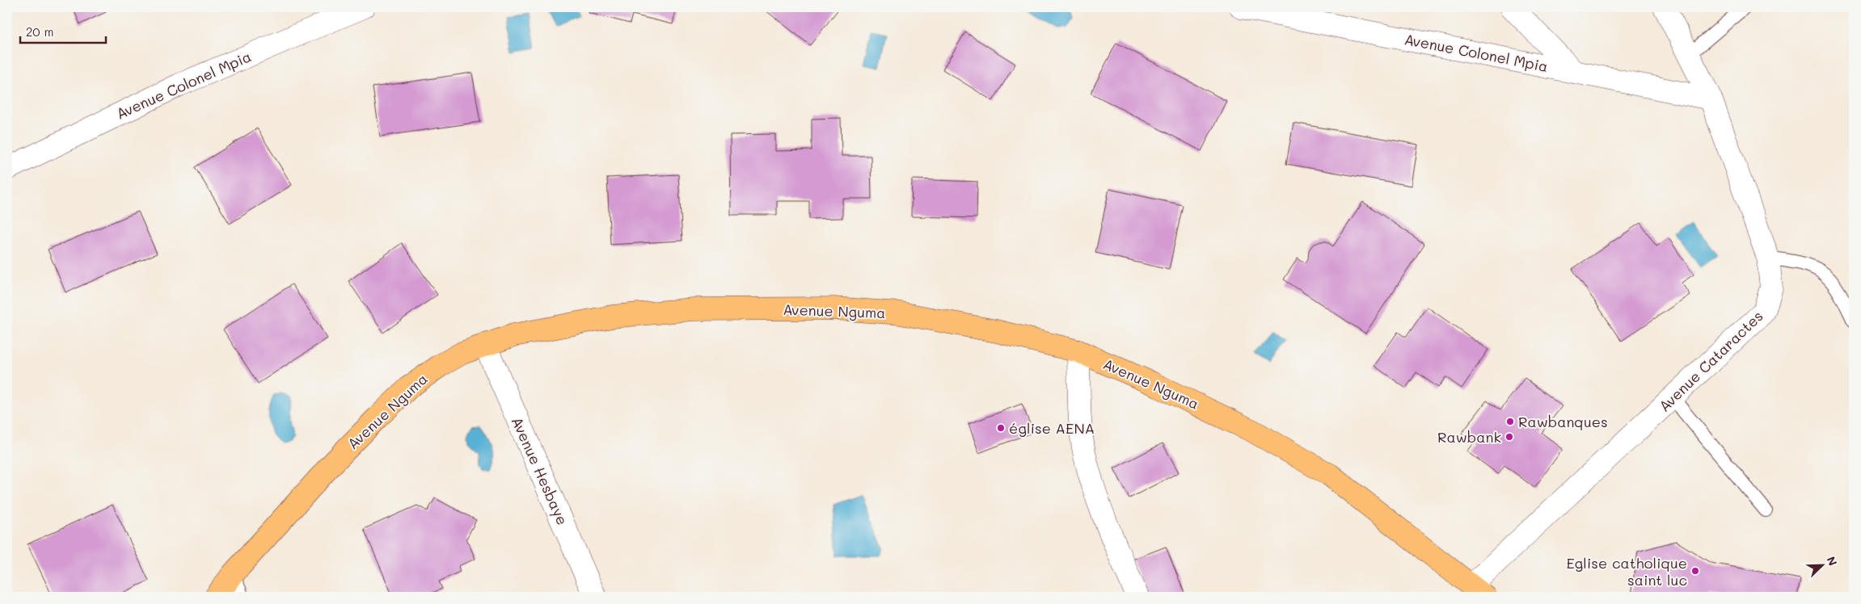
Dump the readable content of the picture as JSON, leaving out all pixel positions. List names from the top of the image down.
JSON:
{
  "streets": {
    "main road": ["Avenue Nguma"],
    "street": ["Avenue Colonel Mpia", "Avenue Cataractes", "Avenue Hesbaye"]
  },
  "crossings": [
    ["Avenue Colonel Mpia", "Avenue Cataractes"],
    ["Avenue Nguma", "Avenue Cataractes"],
    ["Avenue Nguma", "Avenue Hesbaye"]
  ],
  "places": [
    "Rawbanques",
    "église AENA",
    "Rawbank",
    "Eglise catholique saint luc"
  ],
  "scale_bar": "20 m",
  "north": "top right"
}
